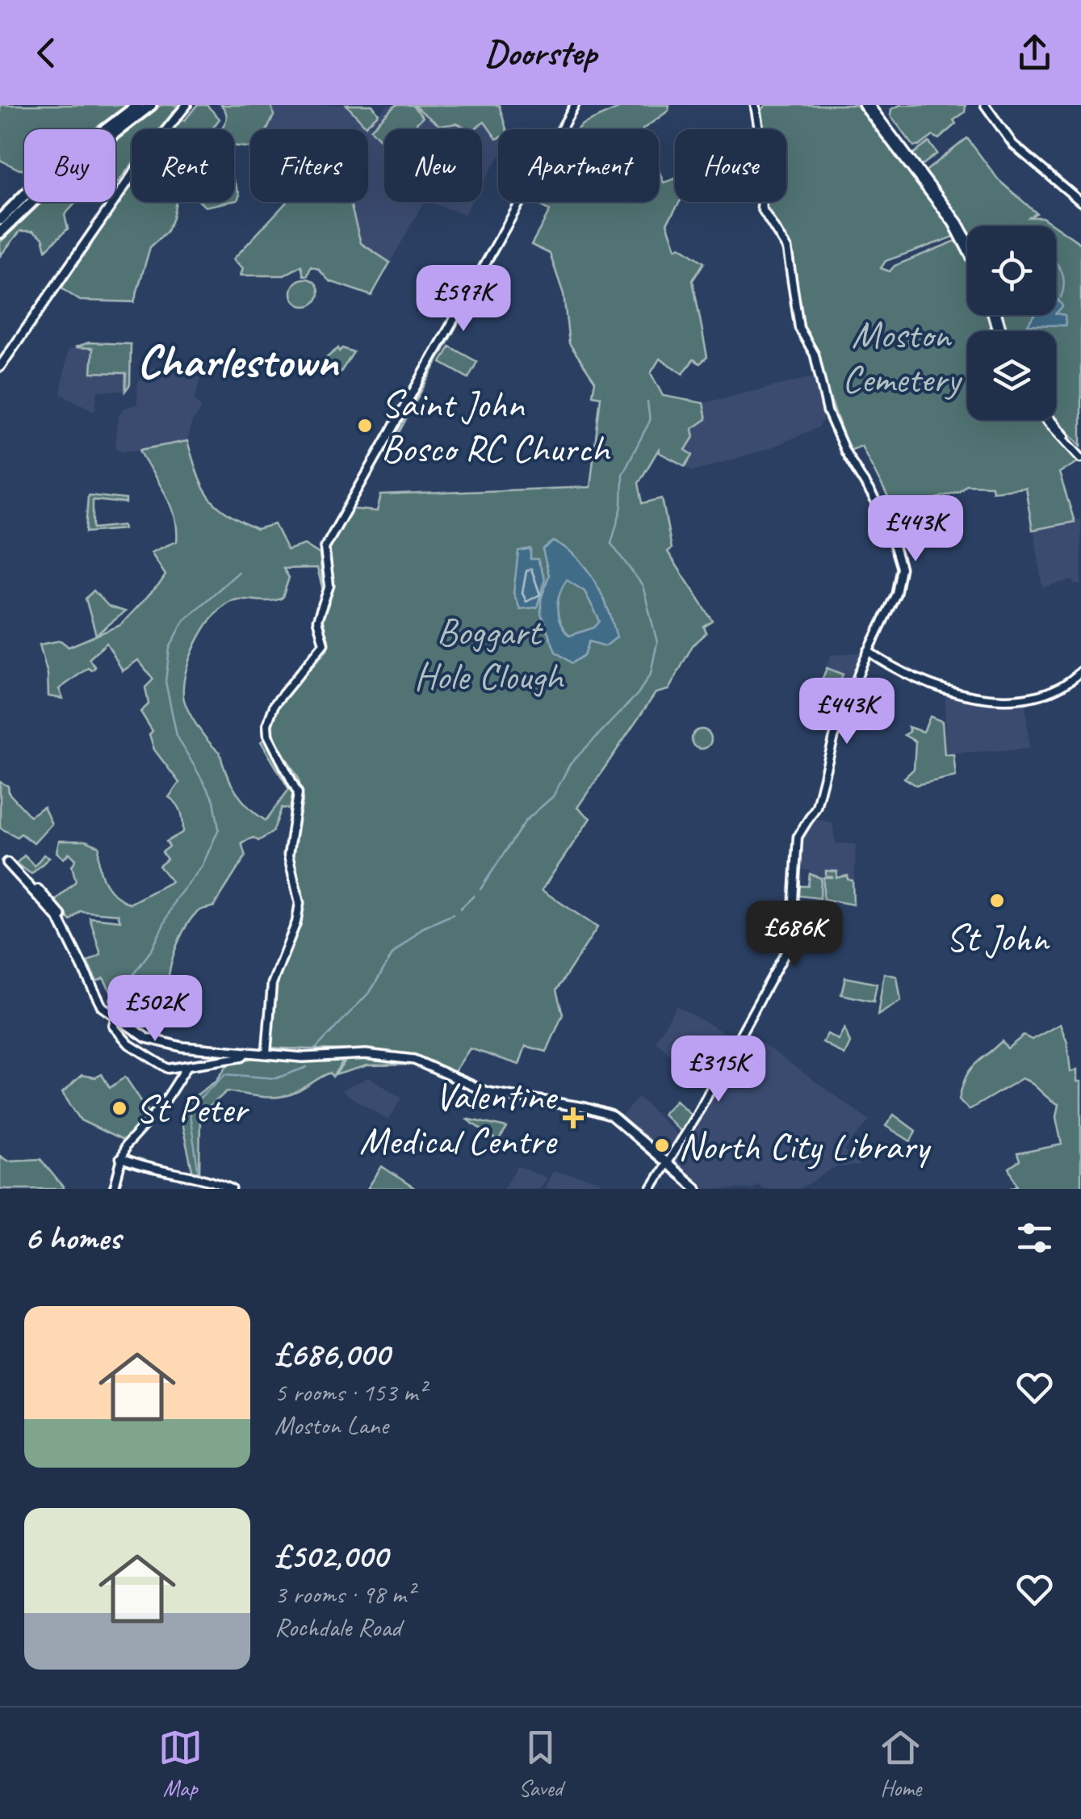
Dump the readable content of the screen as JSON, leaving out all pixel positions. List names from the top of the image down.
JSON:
{
  "districts": ["Charlestown"],
  "parks": ["Moston Cemetery", "Boggart Hole Clough"],
  "places": {
    "other": [
      "Saint John Bosco RC Church",
      "St John",
      "St Peter",
      "North City Library"
    ],
    "health": ["Valentine Medical Centre"]
  },
  "page": {
    "header": "Doorstep",
    "chip": [
      "Buy",
      "Rent",
      "Filters",
      "New",
      "Apartment",
      "House"
    ],
    "price": [
      "£597K",
      "£443K",
      "£443K",
      "£686K",
      "£502K",
      "£315K"
    ],
    "heading": "6 homes",
    "list": [
      {
        "name": "£686,000",
        "note": "5 rooms · 153 m² · Moston Lane"
      },
      {
        "name": "£502,000",
        "note": "3 rooms · 98 m² · Rochdale Road"
      }
    ],
    "tabs": ["Map", "Saved", "Home"]
  }
}
